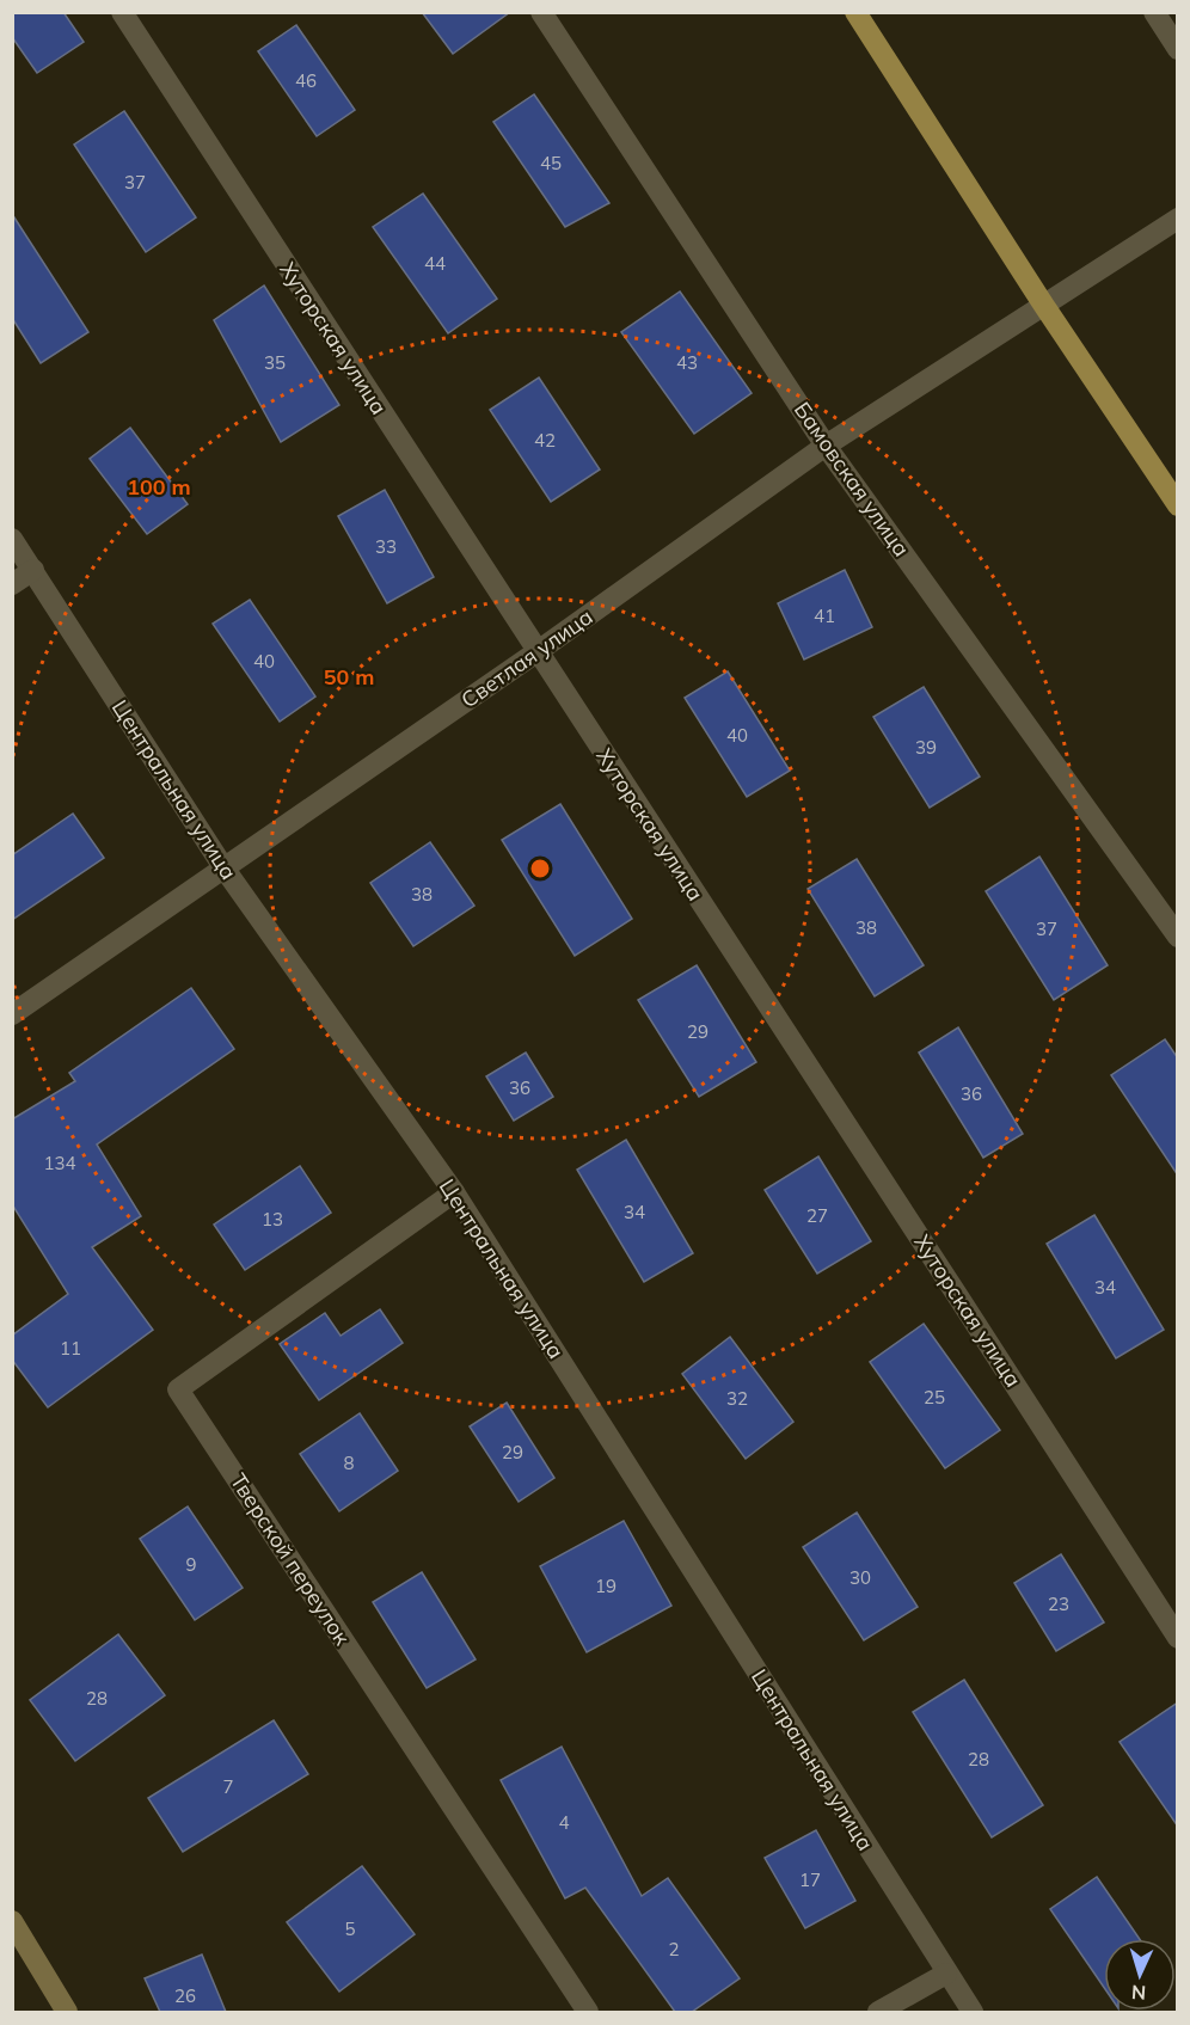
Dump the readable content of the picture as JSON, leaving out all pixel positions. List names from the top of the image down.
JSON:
{
  "streets": {
    "street": [
      "Хуторская улица",
      "Бамовская улица",
      "Светлая улица",
      "Центральная улица",
      "Тверской переулок"
    ]
  },
  "crossings": [
    ["Хуторская улица", "Светлая улица"],
    ["Бамовская улица", "Светлая улица"],
    ["Светлая улица", "Центральная улица"],
    ["Центральная улица", "Тверской переулок"]
  ],
  "house_numbers": [
    "46",
    "45",
    "37",
    "44",
    "35",
    "43",
    "42",
    "33",
    "41",
    "40",
    "40",
    "39",
    "38",
    "38",
    "37",
    "29",
    "36",
    "36",
    "134",
    "34",
    "27",
    "13",
    "34",
    "11",
    "25",
    "32",
    "29",
    "8",
    "9",
    "30",
    "19",
    "23",
    "28",
    "28",
    "7",
    "4",
    "17",
    "5",
    "2",
    "26"
  ],
  "north": "bottom",
  "rings": ["100 m", "50 m"]
}
